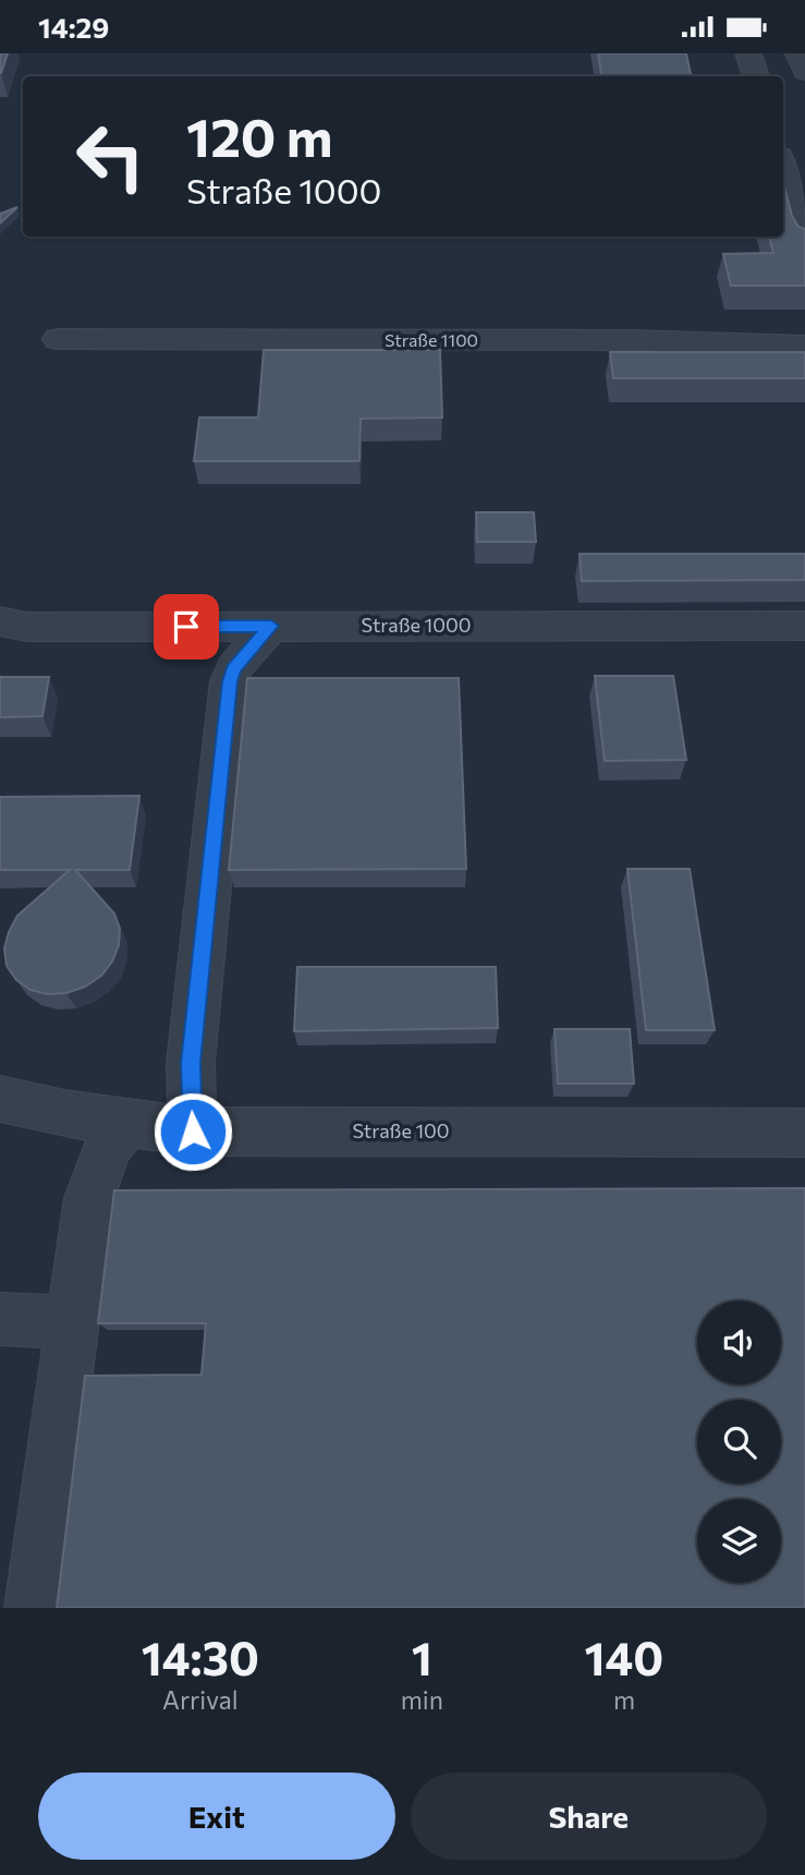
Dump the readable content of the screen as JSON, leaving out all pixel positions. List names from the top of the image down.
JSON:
{
  "streets": {
    "street": ["Straße 1100", "Straße 1000", "Straße 100"]
  },
  "page": {
    "status": "14:29",
    "turn": ["120 m", "Straße 1000"],
    "eta": [
      "14:30",
      "Arrival",
      "1",
      "min",
      "140",
      "m"
    ],
    "buttons": ["Exit", "Share"]
  }
}
